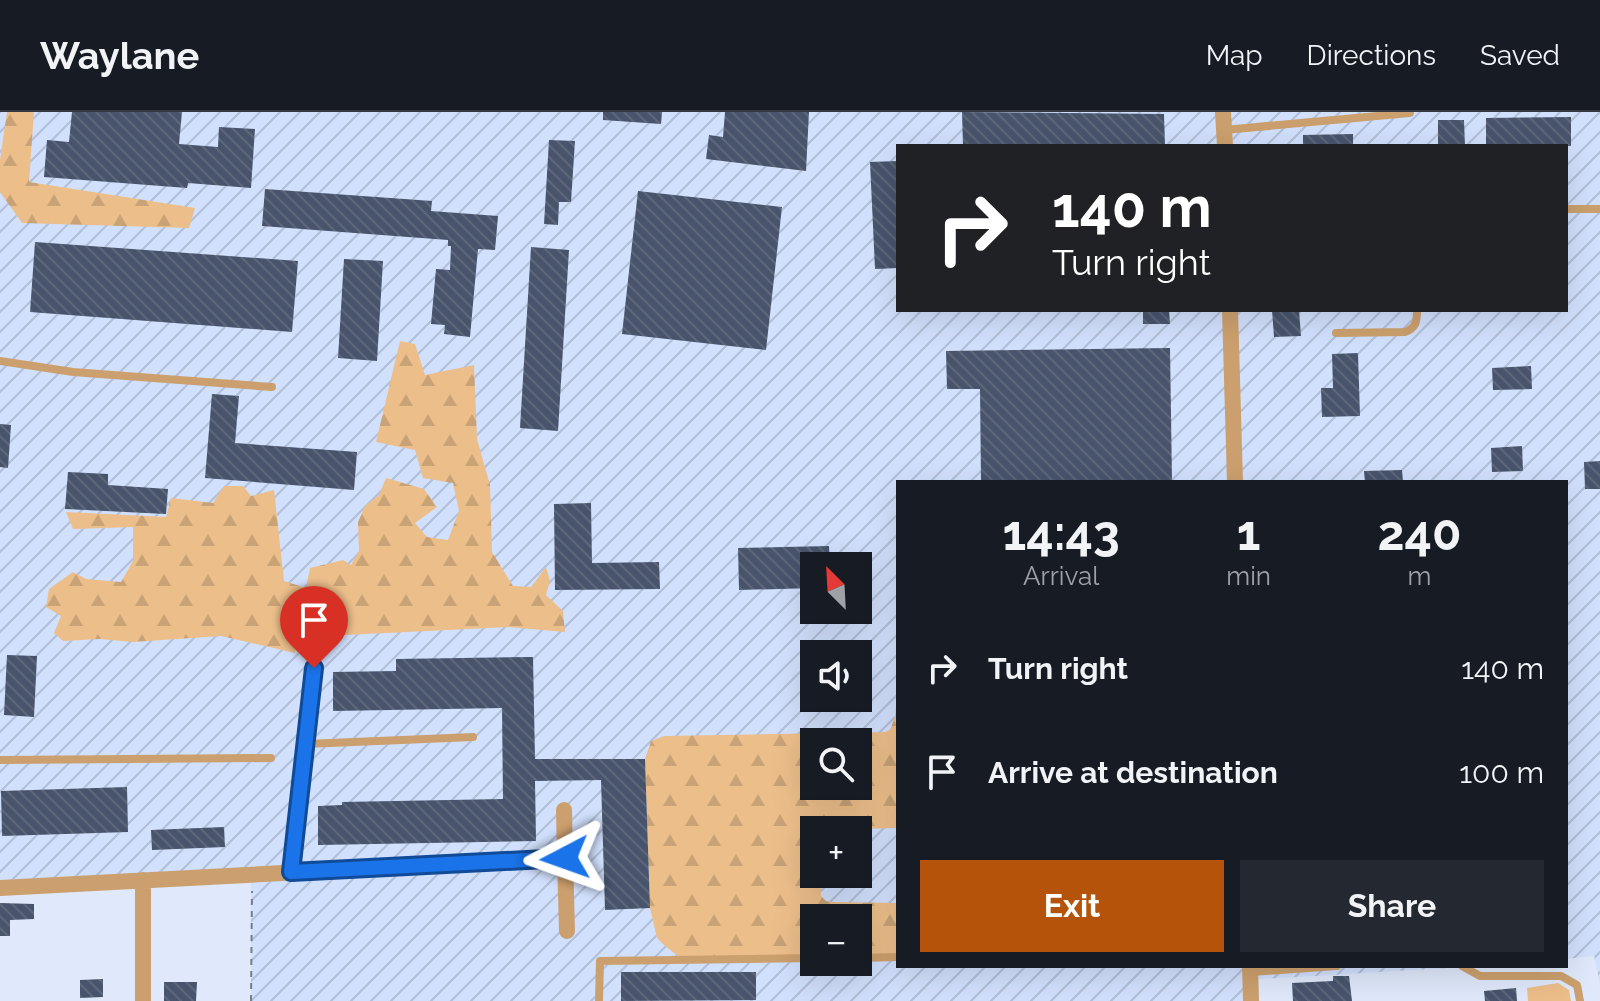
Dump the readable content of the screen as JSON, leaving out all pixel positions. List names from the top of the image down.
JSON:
{
  "north": "top left",
  "page": {
    "header": "Waylane",
    "nav": ["Map", "Directions", "Saved"],
    "turn": ["140 m", "Turn right"],
    "eta": [
      "14:43",
      "Arrival",
      "1",
      "min",
      "240",
      "m"
    ],
    "map_buttons": ["+", "−"],
    "list": [
      {
        "name": "Turn right",
        "value": "140 m"
      },
      {
        "name": "Arrive at destination",
        "value": "100 m"
      }
    ],
    "buttons": ["Exit", "Share"]
  }
}
